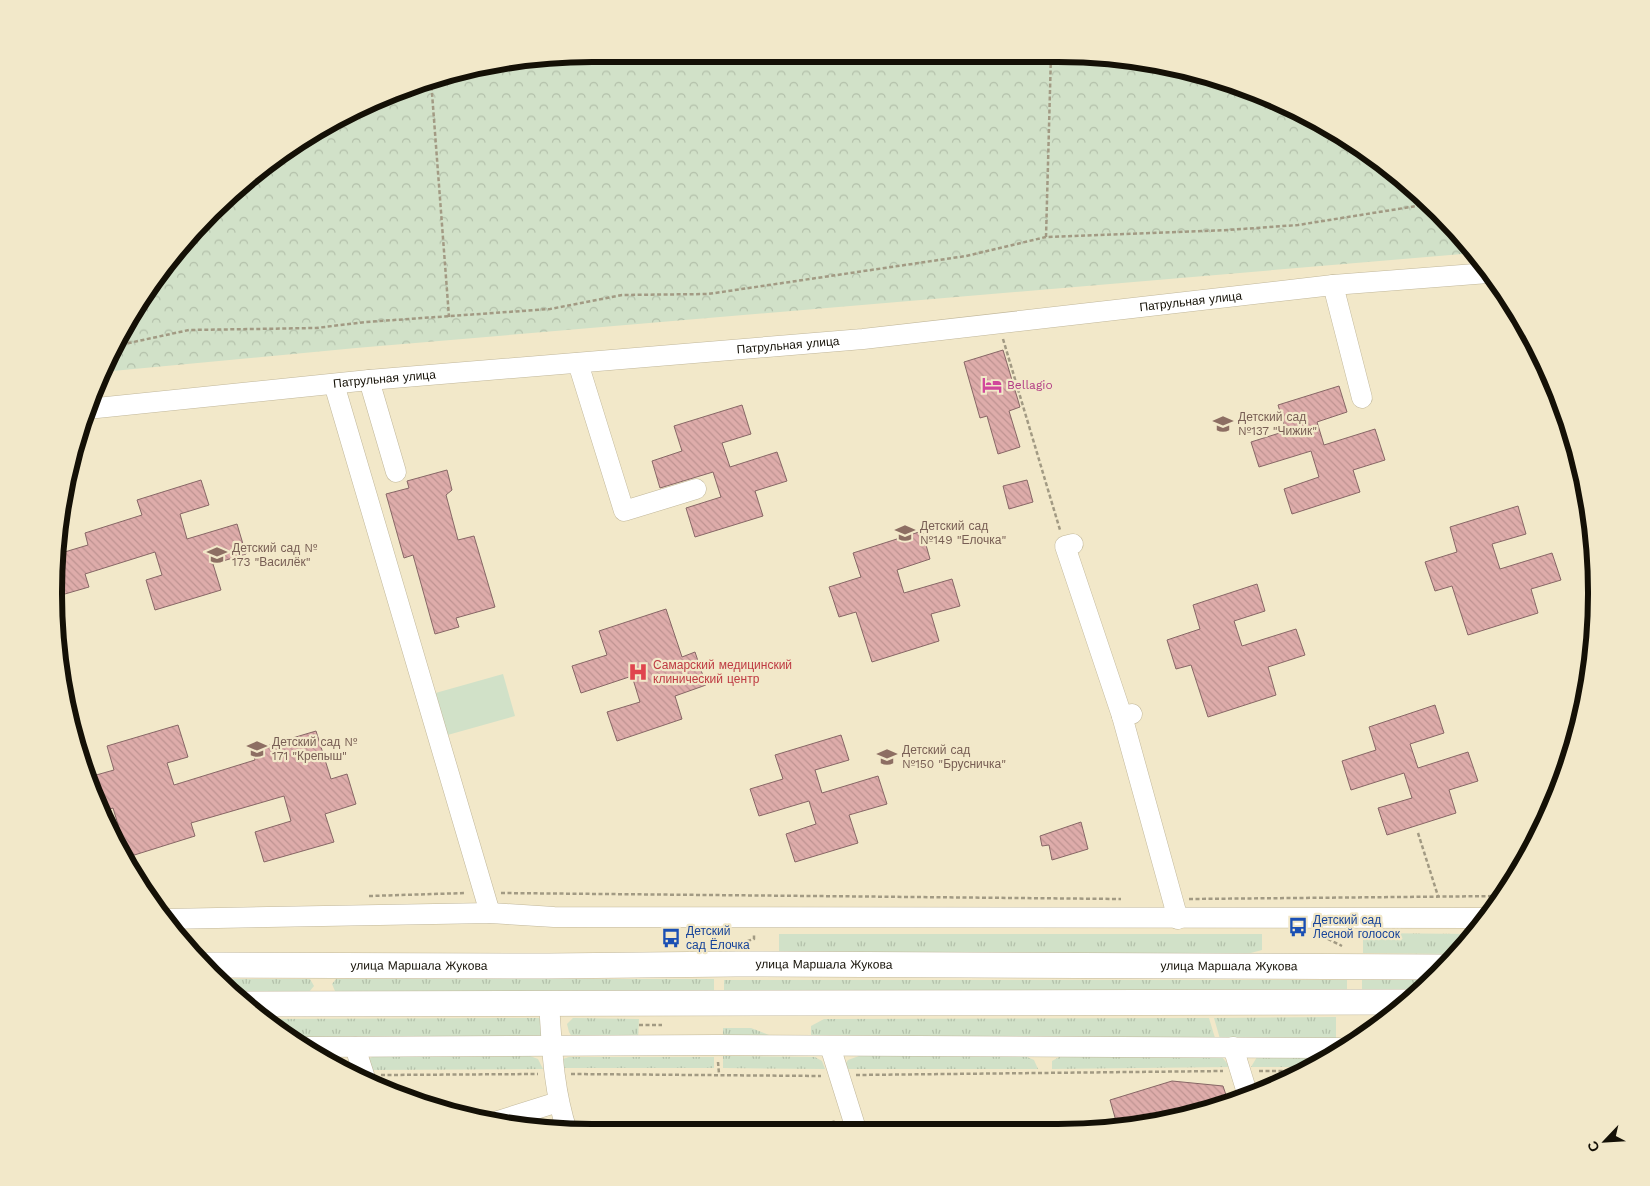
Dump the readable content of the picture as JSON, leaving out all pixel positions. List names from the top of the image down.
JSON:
{
  "streets": {
    "main road": ["улица Маршала Жукова"],
    "street": ["Патрульная улица"]
  },
  "places": {
    "hotel": ["Bellagio"],
    "school or university": [
      "Детский сад №137 \"Чижик\"",
      "Детский сад №149 \"Елочка\"",
      "Детский сад № 173 \"Василёк\"",
      "Детский сад № 171 \"Крепыш\"",
      "Детский сад №150 \"Брусничка\""
    ],
    "hospital": ["Самарский медицинский клинический центр"],
    "bus stop": ["Детский сад Лесной голосок", "Детский сад Ёлочка"]
  },
  "north": "bottom left"
}
